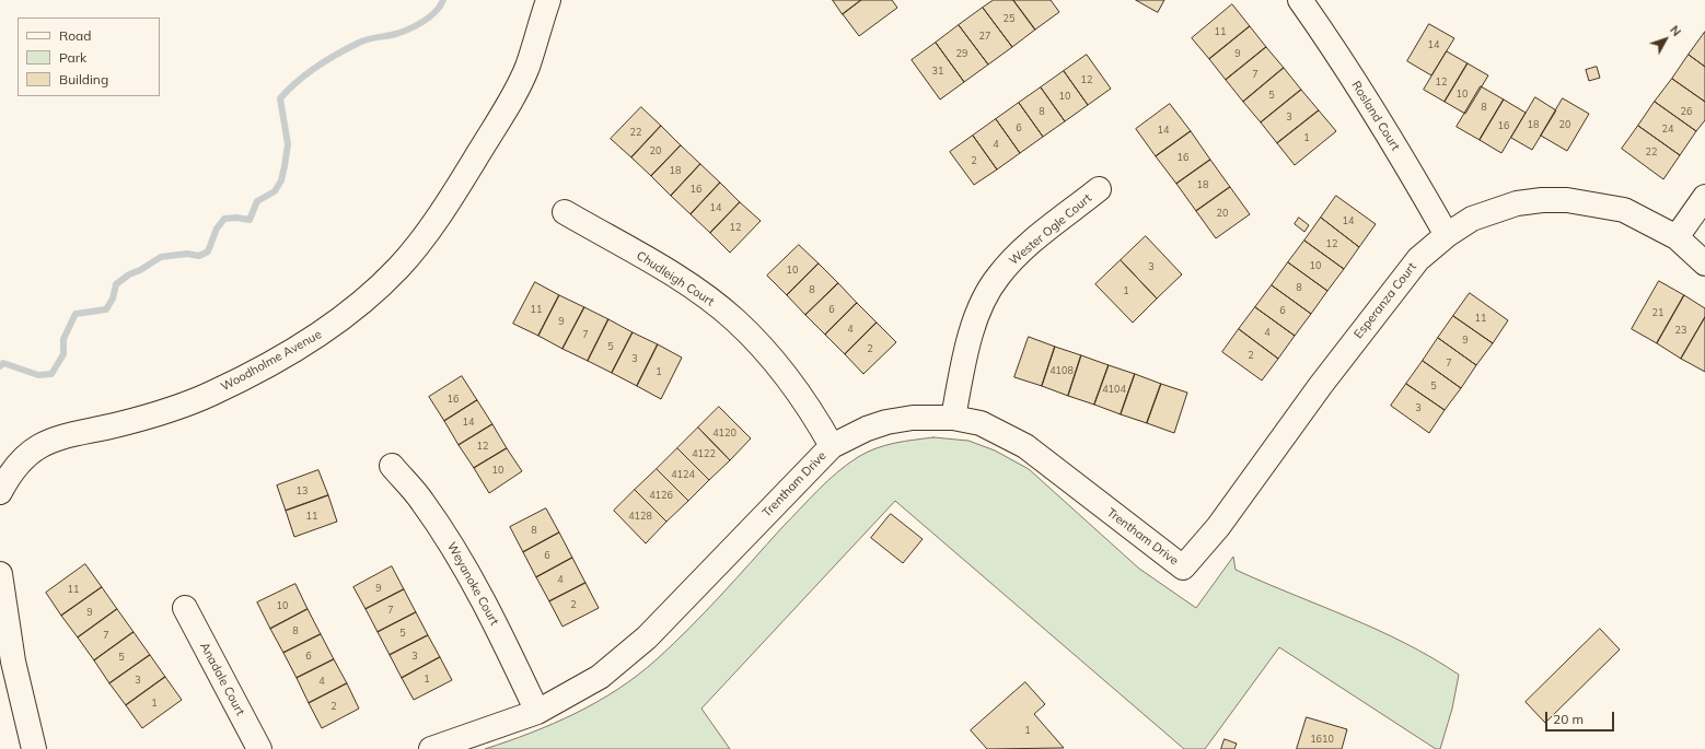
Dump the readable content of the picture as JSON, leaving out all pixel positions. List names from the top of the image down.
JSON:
{
  "streets": {
    "street": [
      "Rosland Court",
      "Wester Ogle Court",
      "Chudleigh Court",
      "Esperanza Court",
      "Woodholme Avenue",
      "Trentham Drive",
      "Weyanoke Court",
      "Anadale Court"
    ]
  },
  "crossings": [
    ["Rosland Court", "Esperanza Court"],
    ["Wester Ogle Court", "Trentham Drive"],
    ["Chudleigh Court", "Trentham Drive"],
    ["Esperanza Court", "Trentham Drive"],
    ["Trentham Drive", "Weyanoke Court"]
  ],
  "house_numbers": [
    "25",
    "11",
    "27",
    "14",
    "29",
    "9",
    "31",
    "7",
    "12",
    "12",
    "10",
    "5",
    "10",
    "8",
    "8",
    "26",
    "3",
    "18",
    "20",
    "16",
    "6",
    "24",
    "14",
    "22",
    "1",
    "4",
    "20",
    "22",
    "16",
    "2",
    "18",
    "18",
    "16",
    "14",
    "20",
    "14",
    "12",
    "12",
    "10",
    "3",
    "10",
    "8",
    "8",
    "1",
    "11",
    "6",
    "6",
    "21",
    "11",
    "9",
    "4",
    "23",
    "4",
    "7",
    "9",
    "5",
    "2",
    "2",
    "3",
    "7",
    "4108",
    "1",
    "5",
    "4104",
    "16",
    "3",
    "14",
    "4120",
    "12",
    "4122",
    "10",
    "4124",
    "13",
    "4126",
    "11",
    "4128",
    "8",
    "6",
    "4",
    "9",
    "11",
    "2",
    "10",
    "7",
    "9",
    "8",
    "5",
    "7",
    "6",
    "3",
    "5",
    "1",
    "3",
    "4",
    "1",
    "2",
    "1",
    "1610"
  ],
  "legend": ["Road", "Park", "Building"],
  "scale_bar": "20 m",
  "north": "top right"
}
